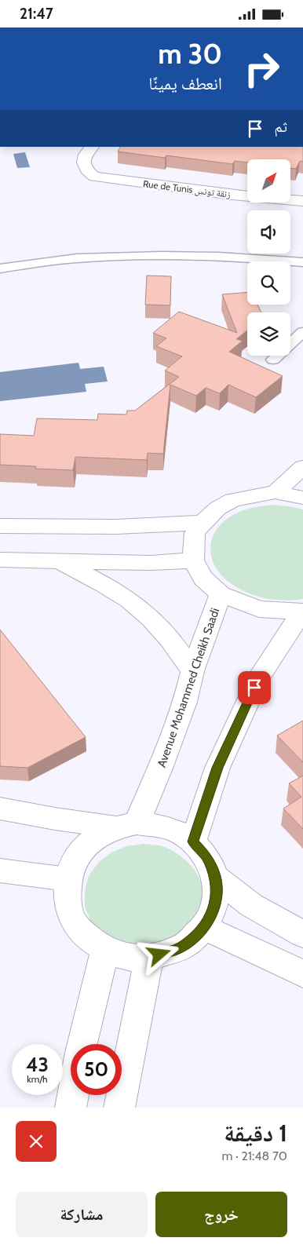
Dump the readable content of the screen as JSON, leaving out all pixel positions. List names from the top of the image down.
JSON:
{
  "streets": {
    "main road": ["Rue de Tunis زنقة تونس", "Avenue Mohammed Cheikh Saadi"]
  },
  "north": "top right",
  "page": {
    "status": "21:47",
    "turn": ["30 m", "انعطف يمينًا"],
    "then": "ثم",
    "speed": "43 km/h",
    "limit": "50",
    "heading": ["1 دقيقة", "70 m · 21:48"],
    "buttons": ["خروج", "مشاركة"]
  }
}
